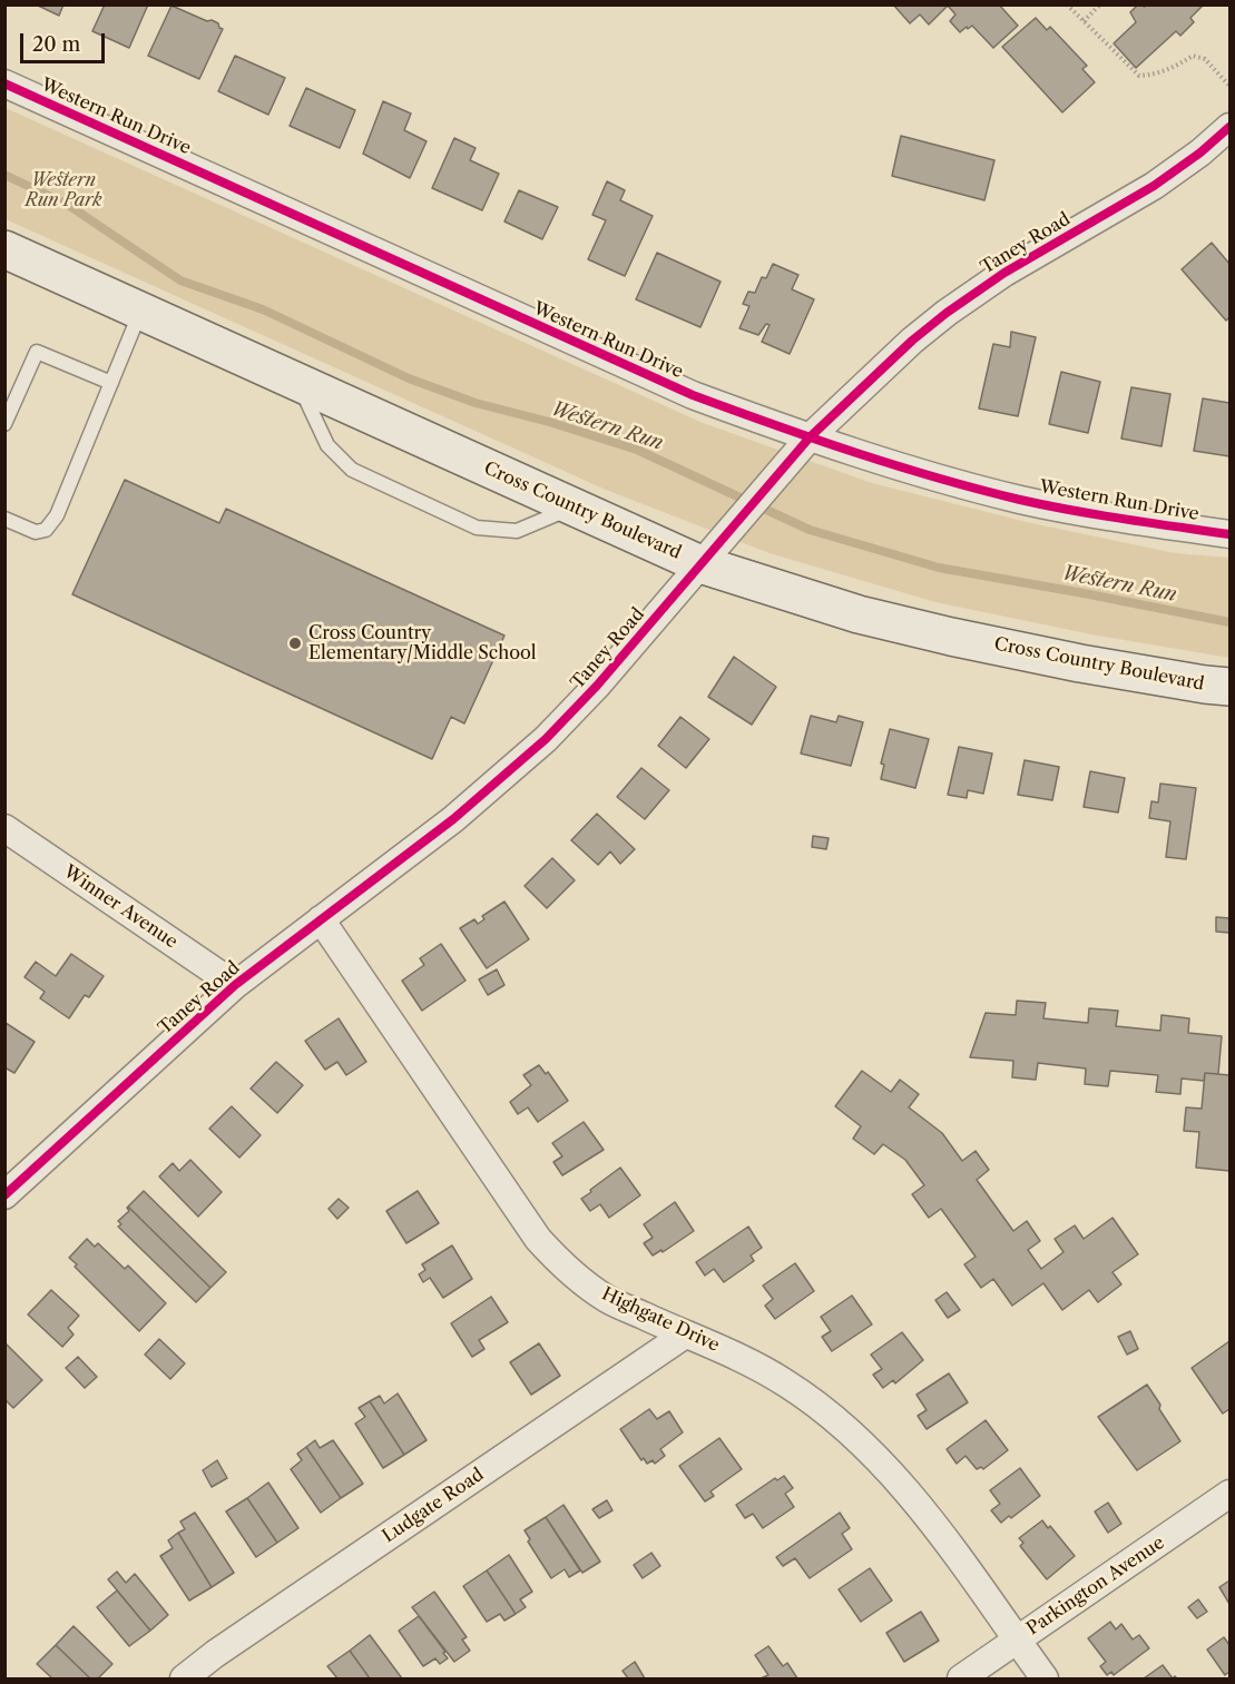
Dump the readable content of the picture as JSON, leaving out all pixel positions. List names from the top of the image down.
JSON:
{
  "streets": {
    "main road": ["Cross Country Boulevard"],
    "street": [
      "Western Run Drive",
      "Taney Road",
      "Winner Avenue",
      "Highgate Drive",
      "Ludgate Road",
      "Parkington Avenue"
    ]
  },
  "crossings": [
    ["Western Run Drive", "Taney Road"],
    ["Taney Road", "Cross Country Boulevard"],
    ["Taney Road", "Winner Avenue"],
    ["Taney Road", "Highgate Drive"],
    ["Highgate Drive", "Ludgate Road"],
    ["Highgate Drive", "Parkington Avenue"]
  ],
  "water": ["Western Run"],
  "parks": ["Western Run Park"],
  "places": ["Cross Country Elementary/Middle School"],
  "scale_bar": "20 m"
}
